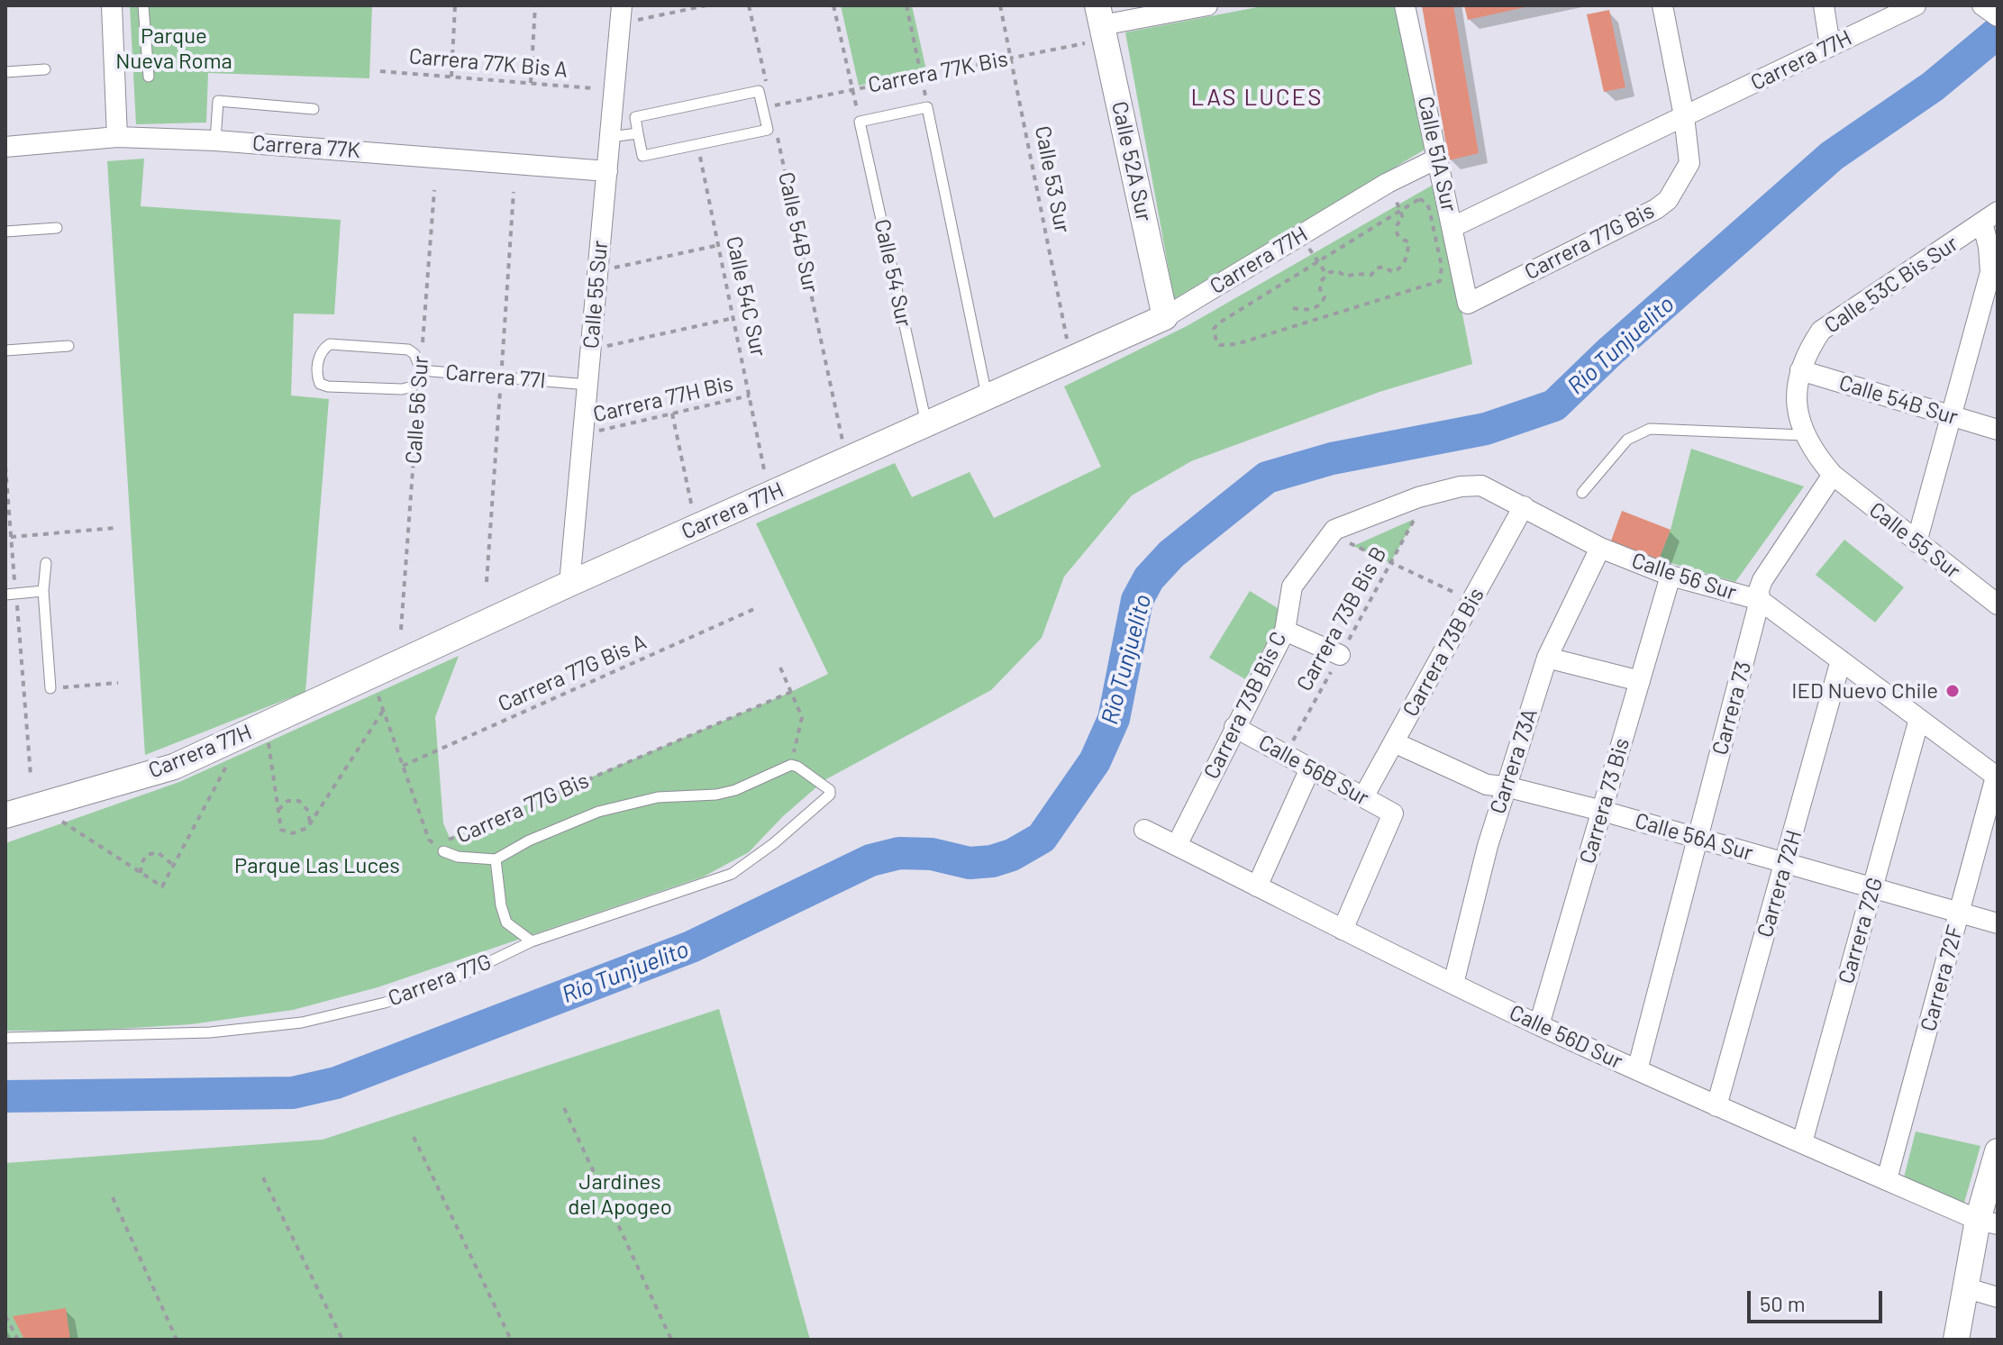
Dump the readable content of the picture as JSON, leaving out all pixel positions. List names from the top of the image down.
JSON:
{
  "streets": {
    "street": [
      "Carrera 77H",
      "Carrera 77K",
      "Calle 51A Sur",
      "Calle 52A Sur",
      "Calle 54B Sur",
      "Carrera 77G Bis",
      "Calle 53C Bis Sur",
      "Calle 55 Sur",
      "Calle 56 Sur",
      "Carrera 73B Bis",
      "Carrera 73B Bis C",
      "Carrera 73",
      "Carrera 73A",
      "Calle 56B Sur",
      "Carrera 73 Bis",
      "Calle 56A Sur",
      "Carrera 72H",
      "Carrera 72G",
      "Carrera 72F",
      "Calle 56D Sur"
    ],
    "lane": ["Calle 54 Sur", "Carrera 77I", "Carrera 77G"],
    "path": [
      "Carrera 77K Bis A",
      "Carrera 77K Bis",
      "Calle 53 Sur",
      "Calle 54C Sur",
      "Carrera 77H Bis",
      "Carrera 73B Bis B",
      "Carrera 77G Bis A"
    ]
  },
  "crossings": [
    ["Carrera 77H", "Calle 51A Sur"],
    ["Carrera 77H", "Calle 52A Sur"],
    ["Carrera 77H", "Calle 53 Sur"],
    ["Carrera 77H", "Calle 54B Sur"],
    ["Carrera 77H", "Carrera 77G Bis"],
    ["Carrera 77H", "Calle 54 Sur"],
    ["Carrera 77H", "Calle 55 Sur"],
    ["Carrera 77H", "Calle 54C Sur"],
    ["Carrera 77K Bis", "Calle 52A Sur"],
    ["Carrera 77K Bis", "Calle 53 Sur"],
    ["Carrera 77K", "Calle 55 Sur"],
    ["Calle 51A Sur", "Carrera 77G Bis"],
    ["Calle 54B Sur", "Calle 53C Bis Sur"],
    ["Carrera 77G Bis", "Carrera 77G"],
    ["Calle 55 Sur", "Carrera 77I"],
    ["Calle 55 Sur", "Carrera 77H Bis"],
    ["Calle 55 Sur", "Carrera 73"],
    ["Calle 54C Sur", "Carrera 77H Bis"],
    ["Carrera 77I", "Calle 56 Sur"],
    ["Calle 56 Sur", "Carrera 73B Bis B"],
    ["Calle 56 Sur", "Carrera 73B Bis"],
    ["Calle 56 Sur", "Carrera 73B Bis C"],
    ["Calle 56 Sur", "Carrera 73"],
    ["Calle 56 Sur", "Carrera 73A"],
    ["Calle 56 Sur", "Carrera 73 Bis"],
    ["Calle 56 Sur", "Carrera 72H"],
    ["Calle 56 Sur", "Carrera 72G"],
    ["Calle 56 Sur", "Carrera 72F"],
    ["Carrera 73B Bis B", "Calle 56B Sur"],
    ["Carrera 73B Bis", "Calle 56B Sur"],
    ["Carrera 73B Bis", "Calle 56A Sur"],
    ["Carrera 73B Bis C", "Calle 56B Sur"],
    ["Carrera 73B Bis C", "Calle 56D Sur"],
    ["Carrera 73", "Calle 56A Sur"],
    ["Carrera 73", "Calle 56D Sur"],
    ["Carrera 73A", "Calle 56A Sur"],
    ["Carrera 73A", "Calle 56D Sur"],
    ["Calle 56B Sur", "Calle 56D Sur"],
    ["Carrera 73 Bis", "Calle 56A Sur"],
    ["Carrera 73 Bis", "Calle 56D Sur"],
    ["Calle 56A Sur", "Carrera 72H"],
    ["Calle 56A Sur", "Carrera 72G"],
    ["Calle 56A Sur", "Carrera 72F"],
    ["Carrera 72H", "Calle 56D Sur"],
    ["Carrera 72G", "Calle 56D Sur"],
    ["Carrera 72F", "Calle 56D Sur"]
  ],
  "districts": ["LAS LUCES"],
  "water": ["Río Tunjuelito"],
  "parks": ["Parque Nueva Roma", "Parque Las Luces", "Jardines del Apogeo"],
  "places": ["IED Nuevo Chile"],
  "scale_bar": "50 m"
}
